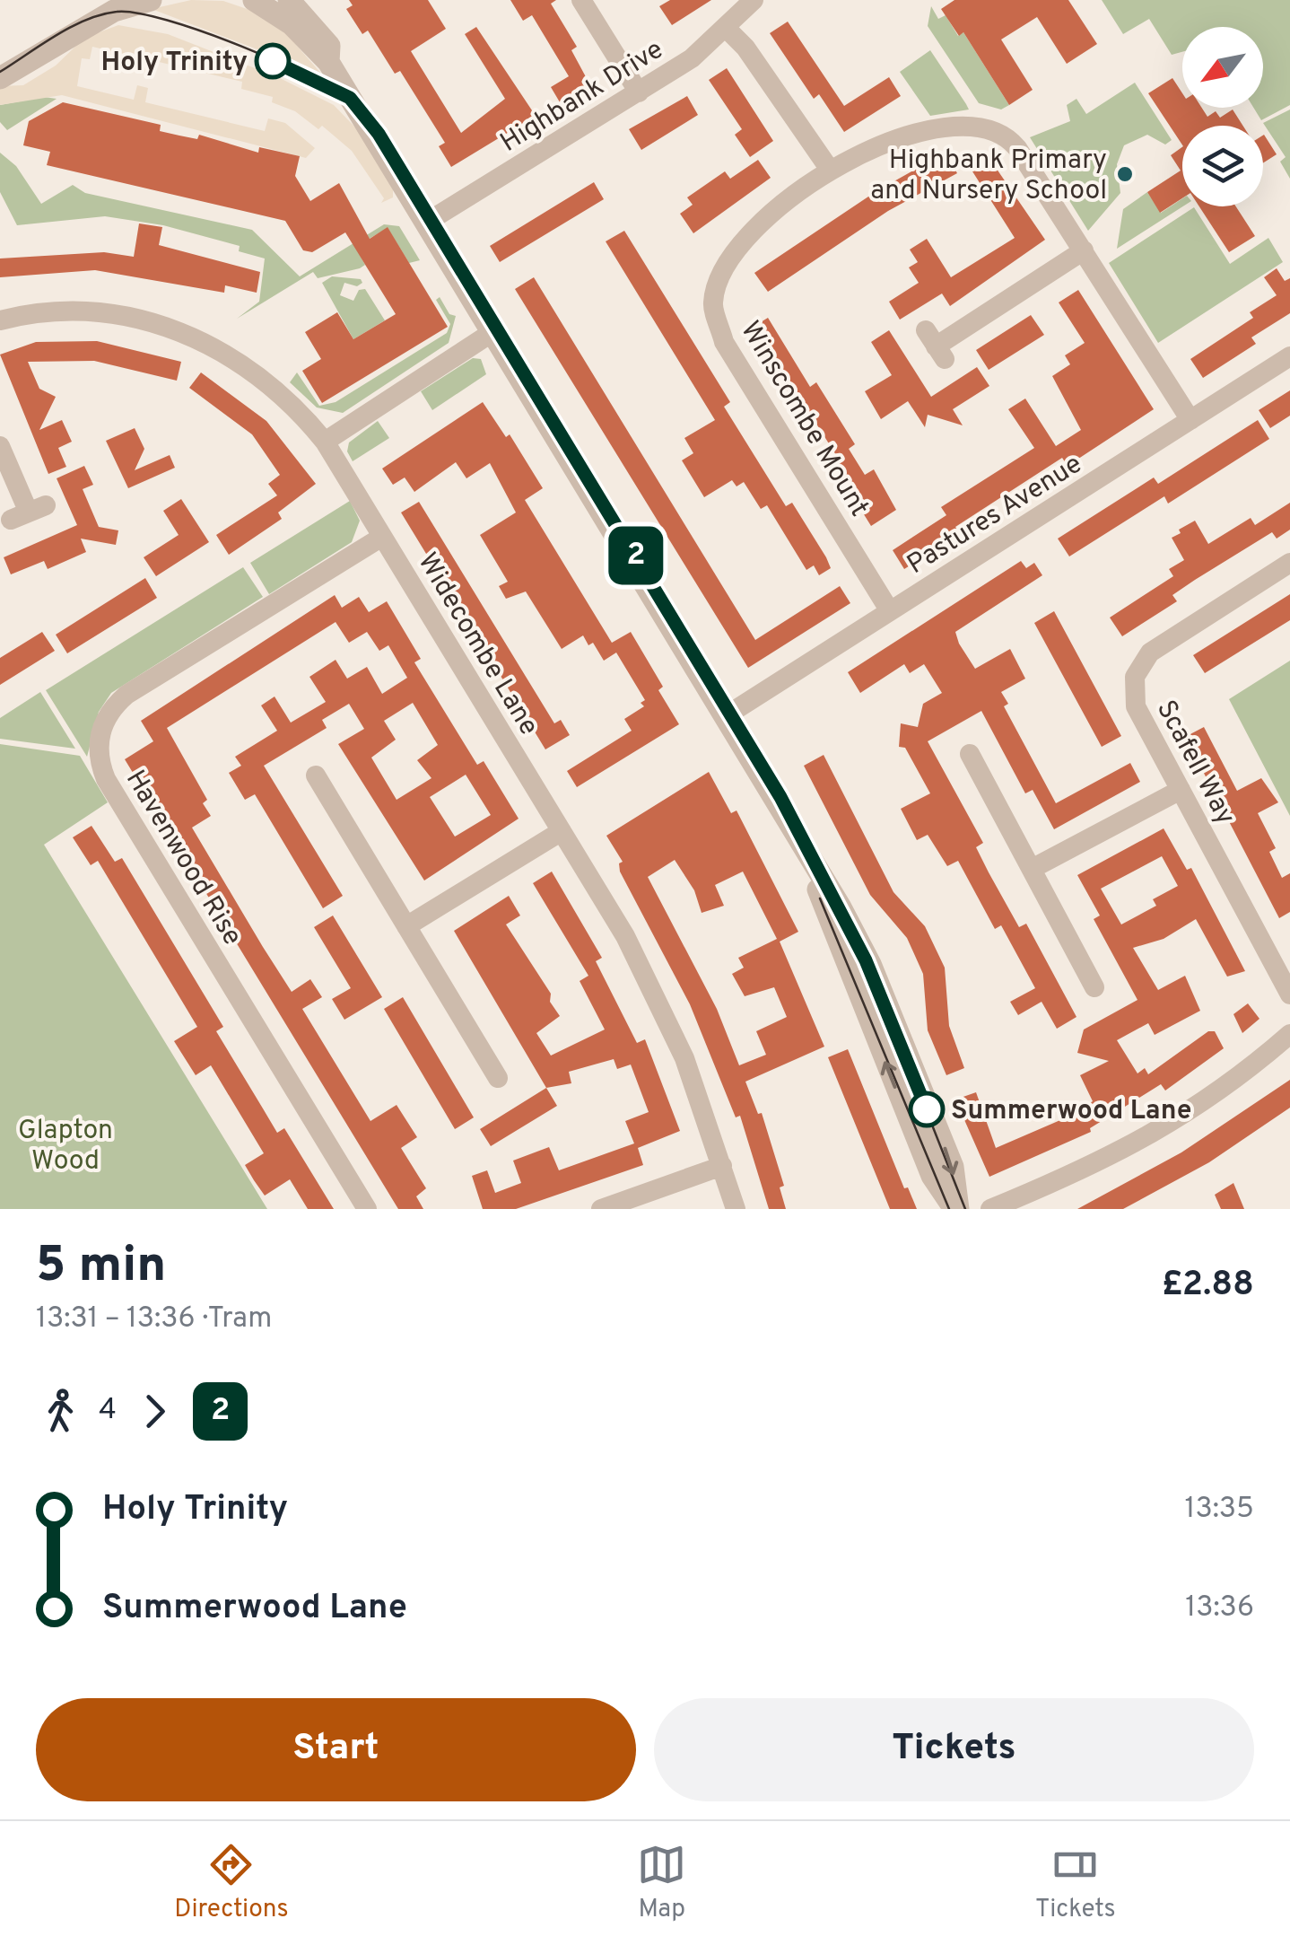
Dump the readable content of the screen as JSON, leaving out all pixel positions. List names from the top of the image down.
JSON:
{
  "streets": {
    "street": [
      "Highbank Drive",
      "Winscombe Mount",
      "Pastures Avenue",
      "Widecombe Lane",
      "Scafell Way",
      "Havenwood Rise"
    ]
  },
  "crossings": [
    ["Winscombe Mount", "Pastures Avenue"],
    ["Widecombe Lane", "Havenwood Rise"]
  ],
  "parks": ["Glapton Wood"],
  "places": ["Holy Trinity", "Highbank Primary and Nursery School", "Summerwood Lane"],
  "lines": ["tram line 2"],
  "north": "bottom left",
  "page": {
    "on_map": "2",
    "heading": ["5 min", "13:31 – 13:36 · Tram", "£2.88"],
    "legs": ["4", "2"],
    "list": [
      {
        "name": "Holy Trinity",
        "value": "13:35"
      },
      {
        "name": "Summerwood Lane",
        "value": "13:36"
      }
    ],
    "buttons": ["Start", "Tickets"],
    "tabs": ["Directions", "Map", "Tickets"]
  }
}
